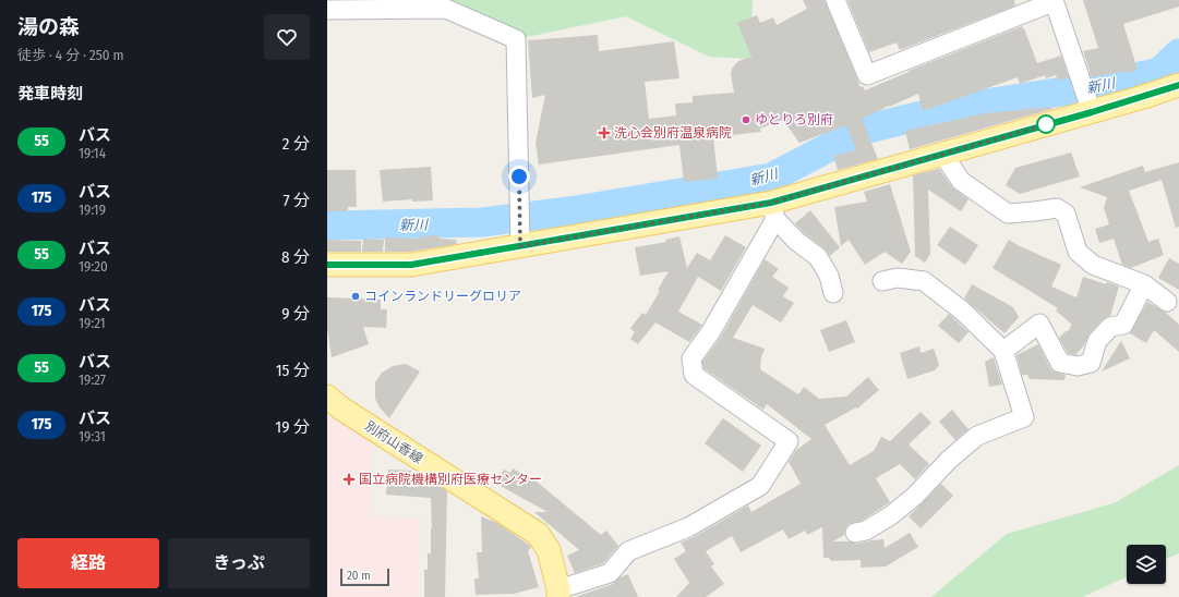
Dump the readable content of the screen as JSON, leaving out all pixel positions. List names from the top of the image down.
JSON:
{
  "streets": {
    "main road": ["別府山香線"]
  },
  "water": ["新川"],
  "places": {
    "other": ["ゆとりろ別府", "コインランドリーグロリア"],
    "health": ["洗心会別府温泉病院", "国立病院機構別府医療センター"]
  },
  "lines": ["bus line 55"],
  "scale_bar": "20 m",
  "page": {
    "heading": [
      ["湯の森", "徒歩 · 4 分 · 250 m"],
      "発車時刻"
    ],
    "list": [
      {
        "mark": "55",
        "name": "バス",
        "note": "19:14",
        "value": "2 分"
      },
      {
        "mark": "175",
        "name": "バス",
        "note": "19:19",
        "value": "7 分"
      },
      {
        "mark": "55",
        "name": "バス",
        "note": "19:20",
        "value": "8 分"
      },
      {
        "mark": "175",
        "name": "バス",
        "note": "19:21",
        "value": "9 分"
      },
      {
        "mark": "55",
        "name": "バス",
        "note": "19:27",
        "value": "15 分"
      },
      {
        "mark": "175",
        "name": "バス",
        "note": "19:31",
        "value": "19 分"
      }
    ],
    "buttons": ["経路", "きっぷ"],
    "scale": "20 m"
  }
}
